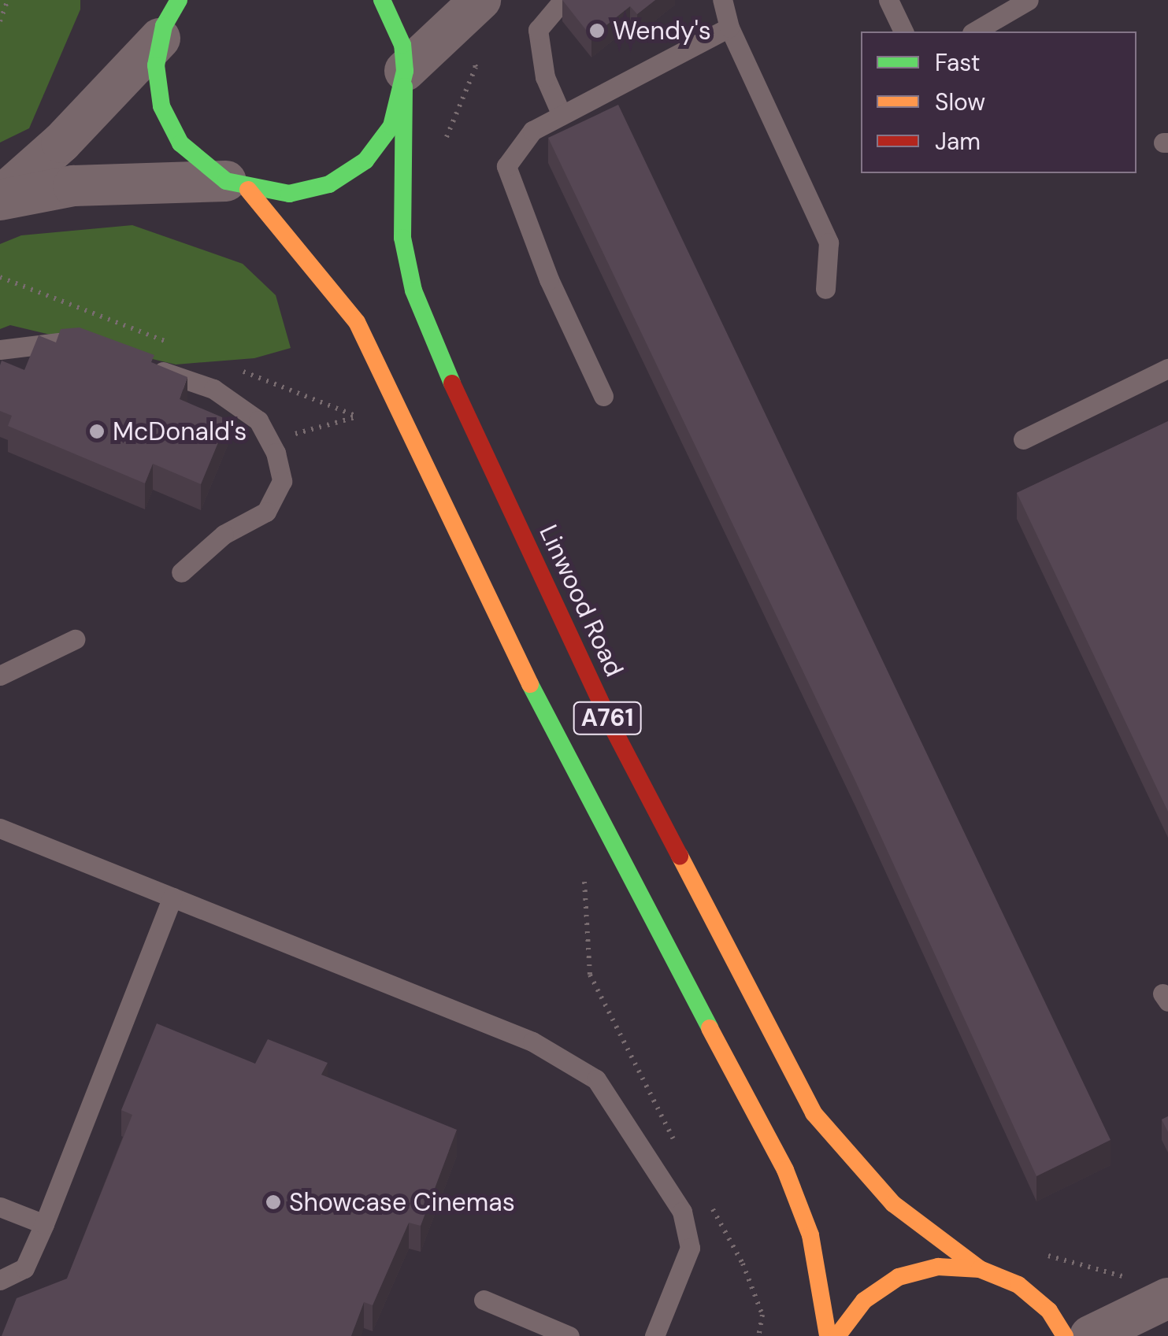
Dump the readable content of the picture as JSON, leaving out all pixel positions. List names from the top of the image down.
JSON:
{
  "streets": {
    "main road": ["Linwood Road", "A761"]
  },
  "places": ["Wendy's", "McDonald's", "Showcase Cinemas"],
  "legend": ["Fast", "Slow", "Jam"]
}
